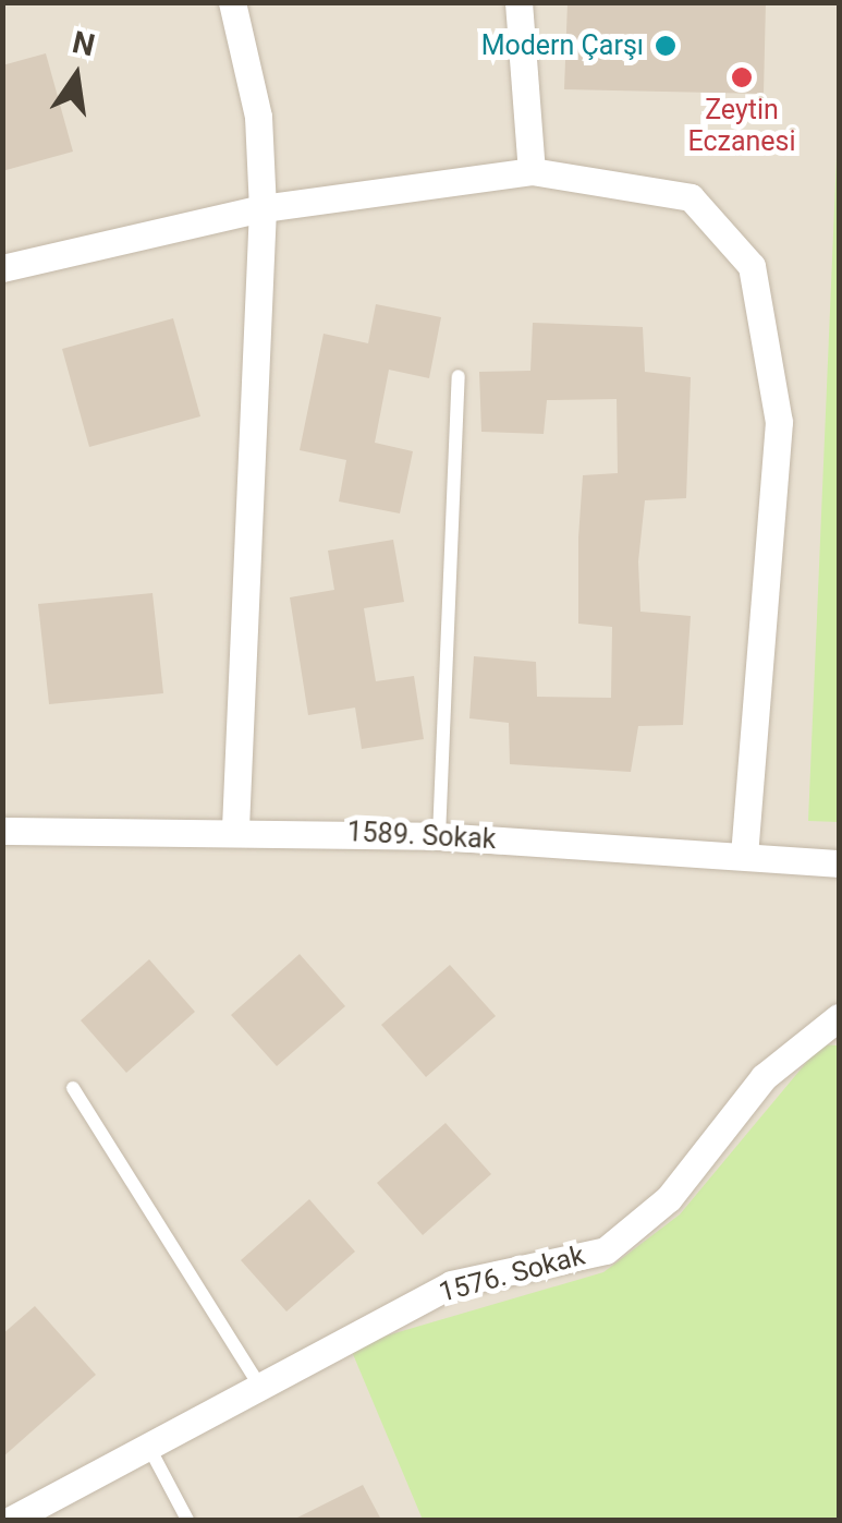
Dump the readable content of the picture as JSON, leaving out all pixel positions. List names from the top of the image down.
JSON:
{
  "streets": {
    "street": ["1589. Sokak", "1576. Sokak"]
  },
  "places": ["Modern Çarşı", "Zeytin Eczanesi"],
  "north": "top"
}
